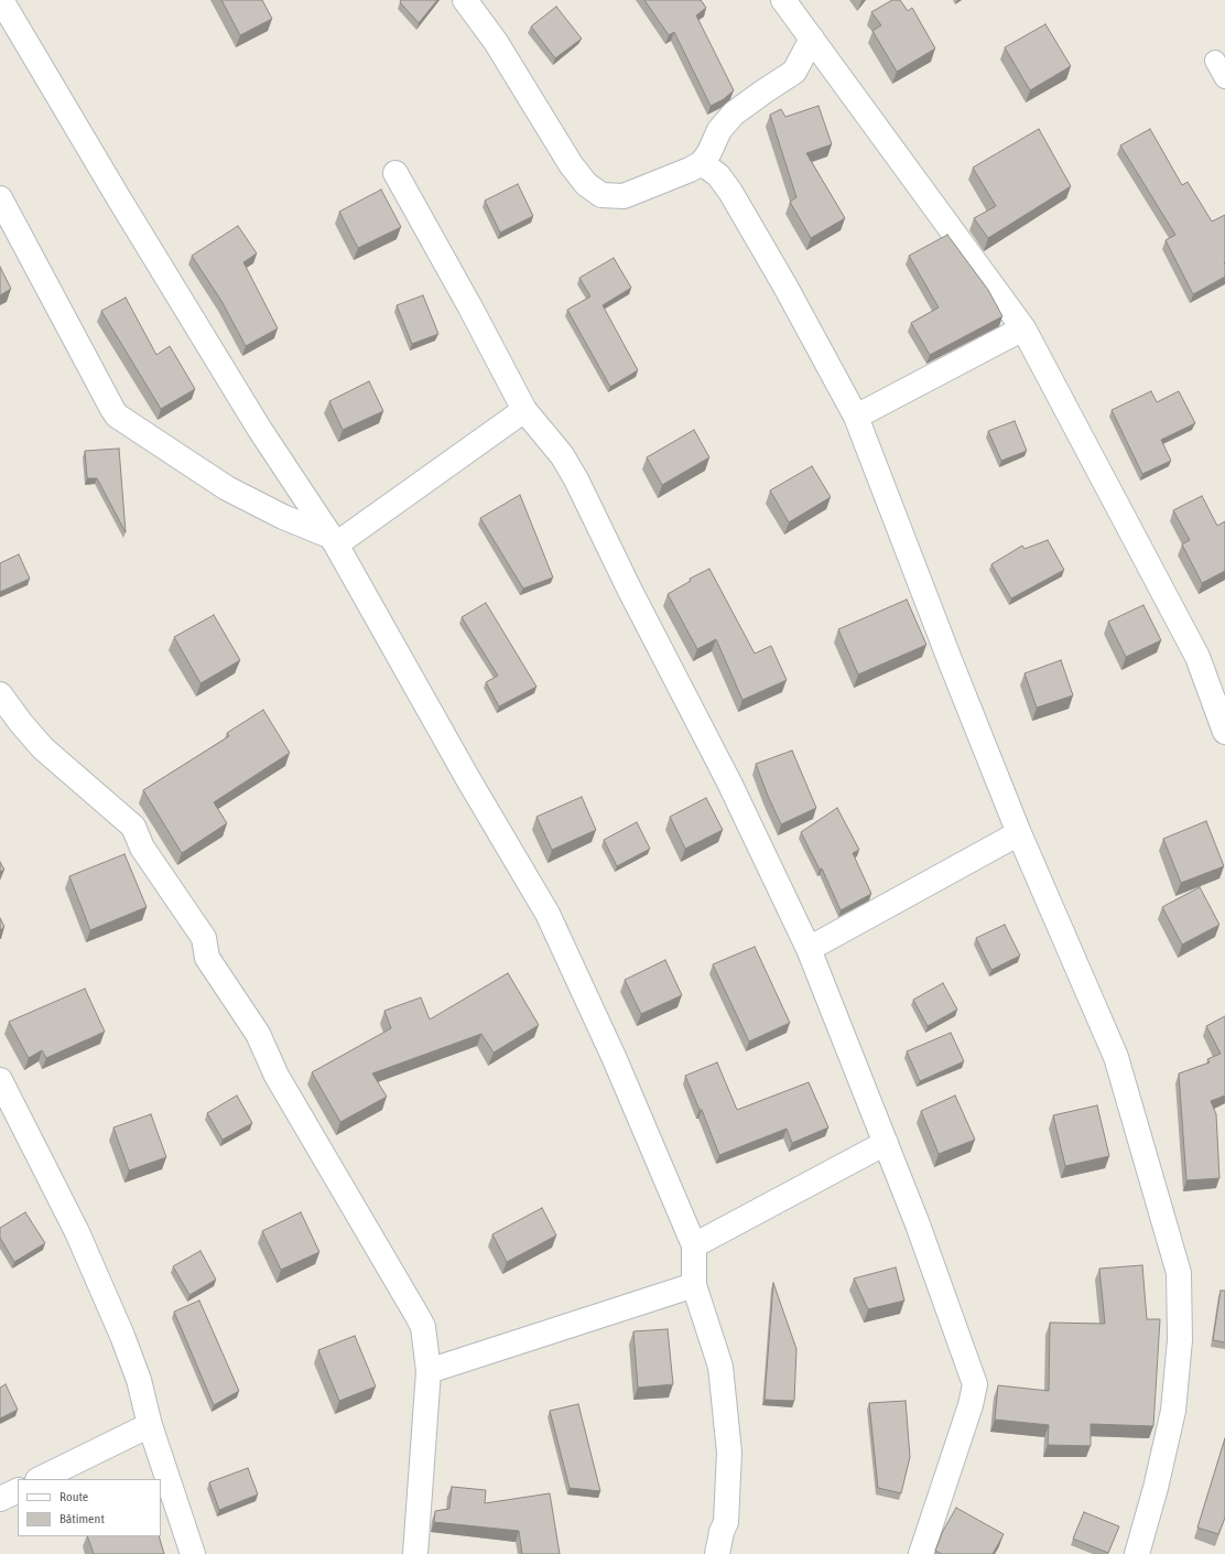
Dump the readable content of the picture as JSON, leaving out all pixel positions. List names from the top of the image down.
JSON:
{
  "legend": ["Route", "Bâtiment"]
}
